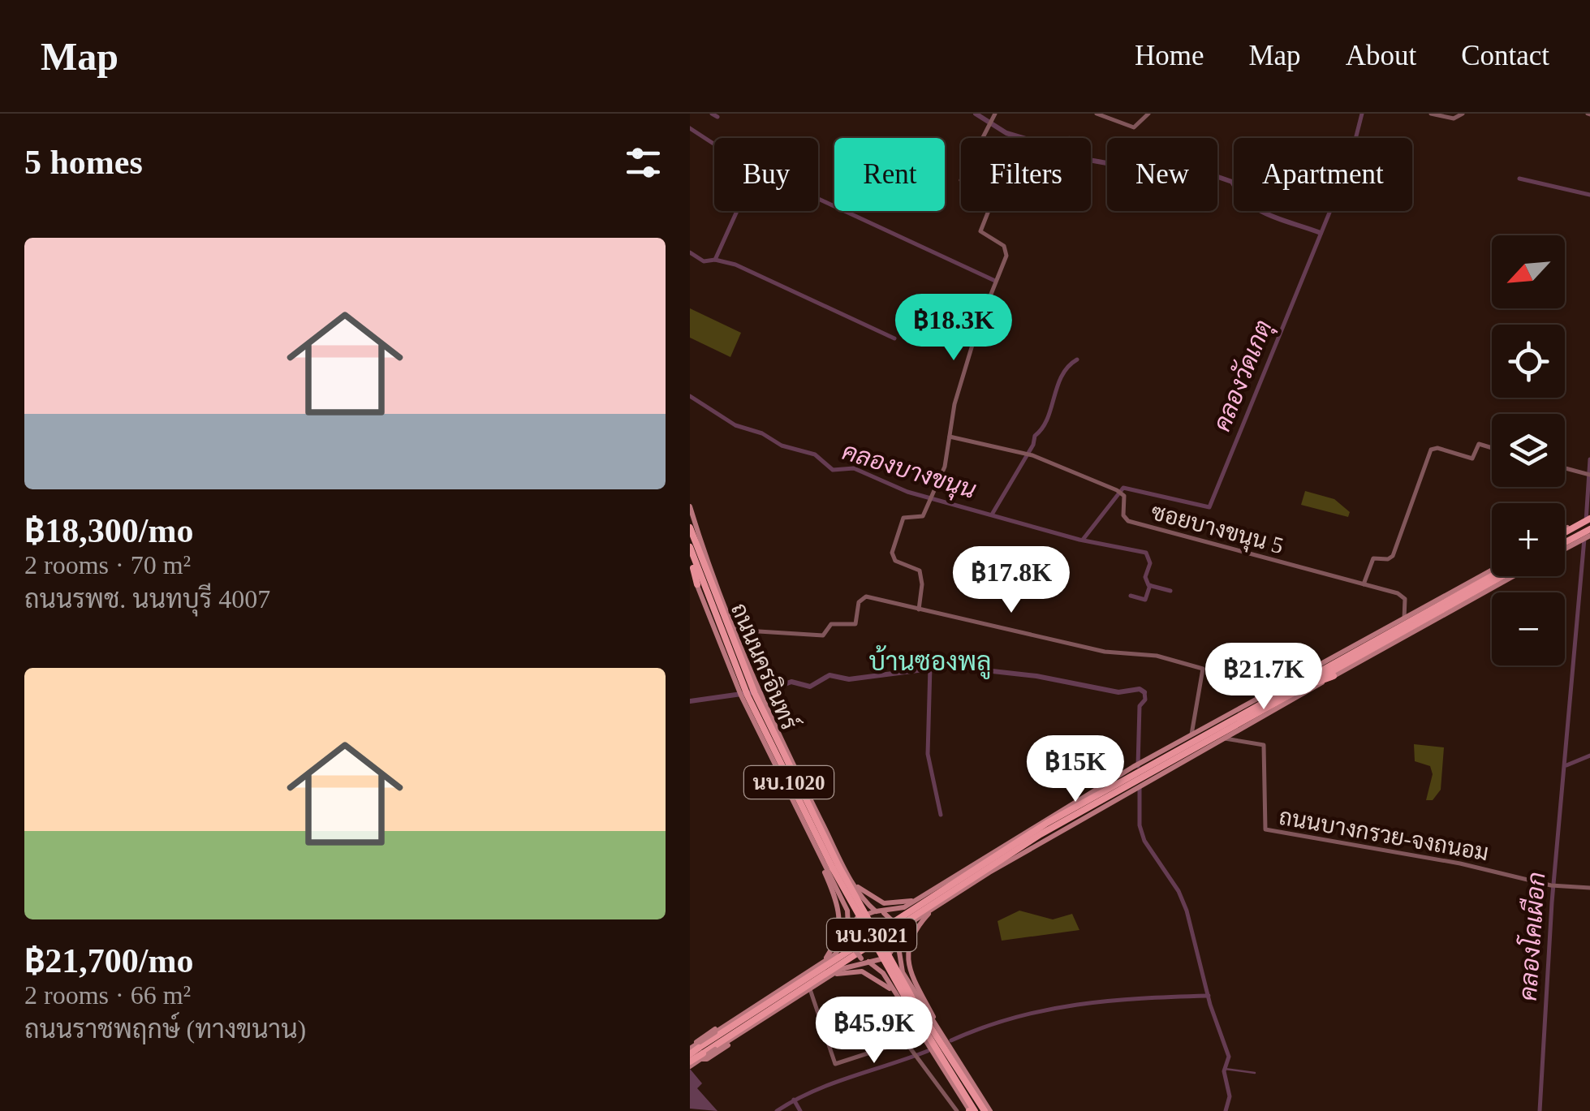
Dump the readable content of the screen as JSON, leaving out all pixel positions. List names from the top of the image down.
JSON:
{
  "streets": {
    "main road": ["ถนนนครอินทร์", "นบ.1020", "นบ.3021"],
    "street": ["ซอยบางขนุน 5", "ถนนบางกรวย-จงถนอม"]
  },
  "crossings": [
    ["ซอยบางขนุน 5", "นบ.3021"],
    ["ถนนนครอินทร์", "นบ.3021"],
    ["ถนนบางกรวย-จงถนอม", "นบ.3021"]
  ],
  "districts": ["บ้านซองพลู"],
  "water": ["คลองวัดเกตุ", "คลองบางขนุน", "คลองโคเผือก"],
  "north": "bottom left",
  "page": {
    "header": "Map",
    "nav": [
      "Home",
      "Map",
      "About",
      "Contact"
    ],
    "heading": "5 homes",
    "chip": [
      "Buy",
      "Rent",
      "Filters",
      "New",
      "Apartment"
    ],
    "list": [
      {
        "name": "฿18,300/mo",
        "note": "2 rooms · 70 m² · ถนนรพช. นนทบุรี 4007"
      },
      {
        "name": "฿21,700/mo",
        "note": "2 rooms · 66 m² · ถนนราชพฤกษ์ (ทางขนาน)"
      }
    ],
    "map_buttons": ["+", "−"],
    "price": [
      "฿18.3K",
      "฿17.8K",
      "฿21.7K",
      "฿15K",
      "฿45.9K"
    ]
  }
}
